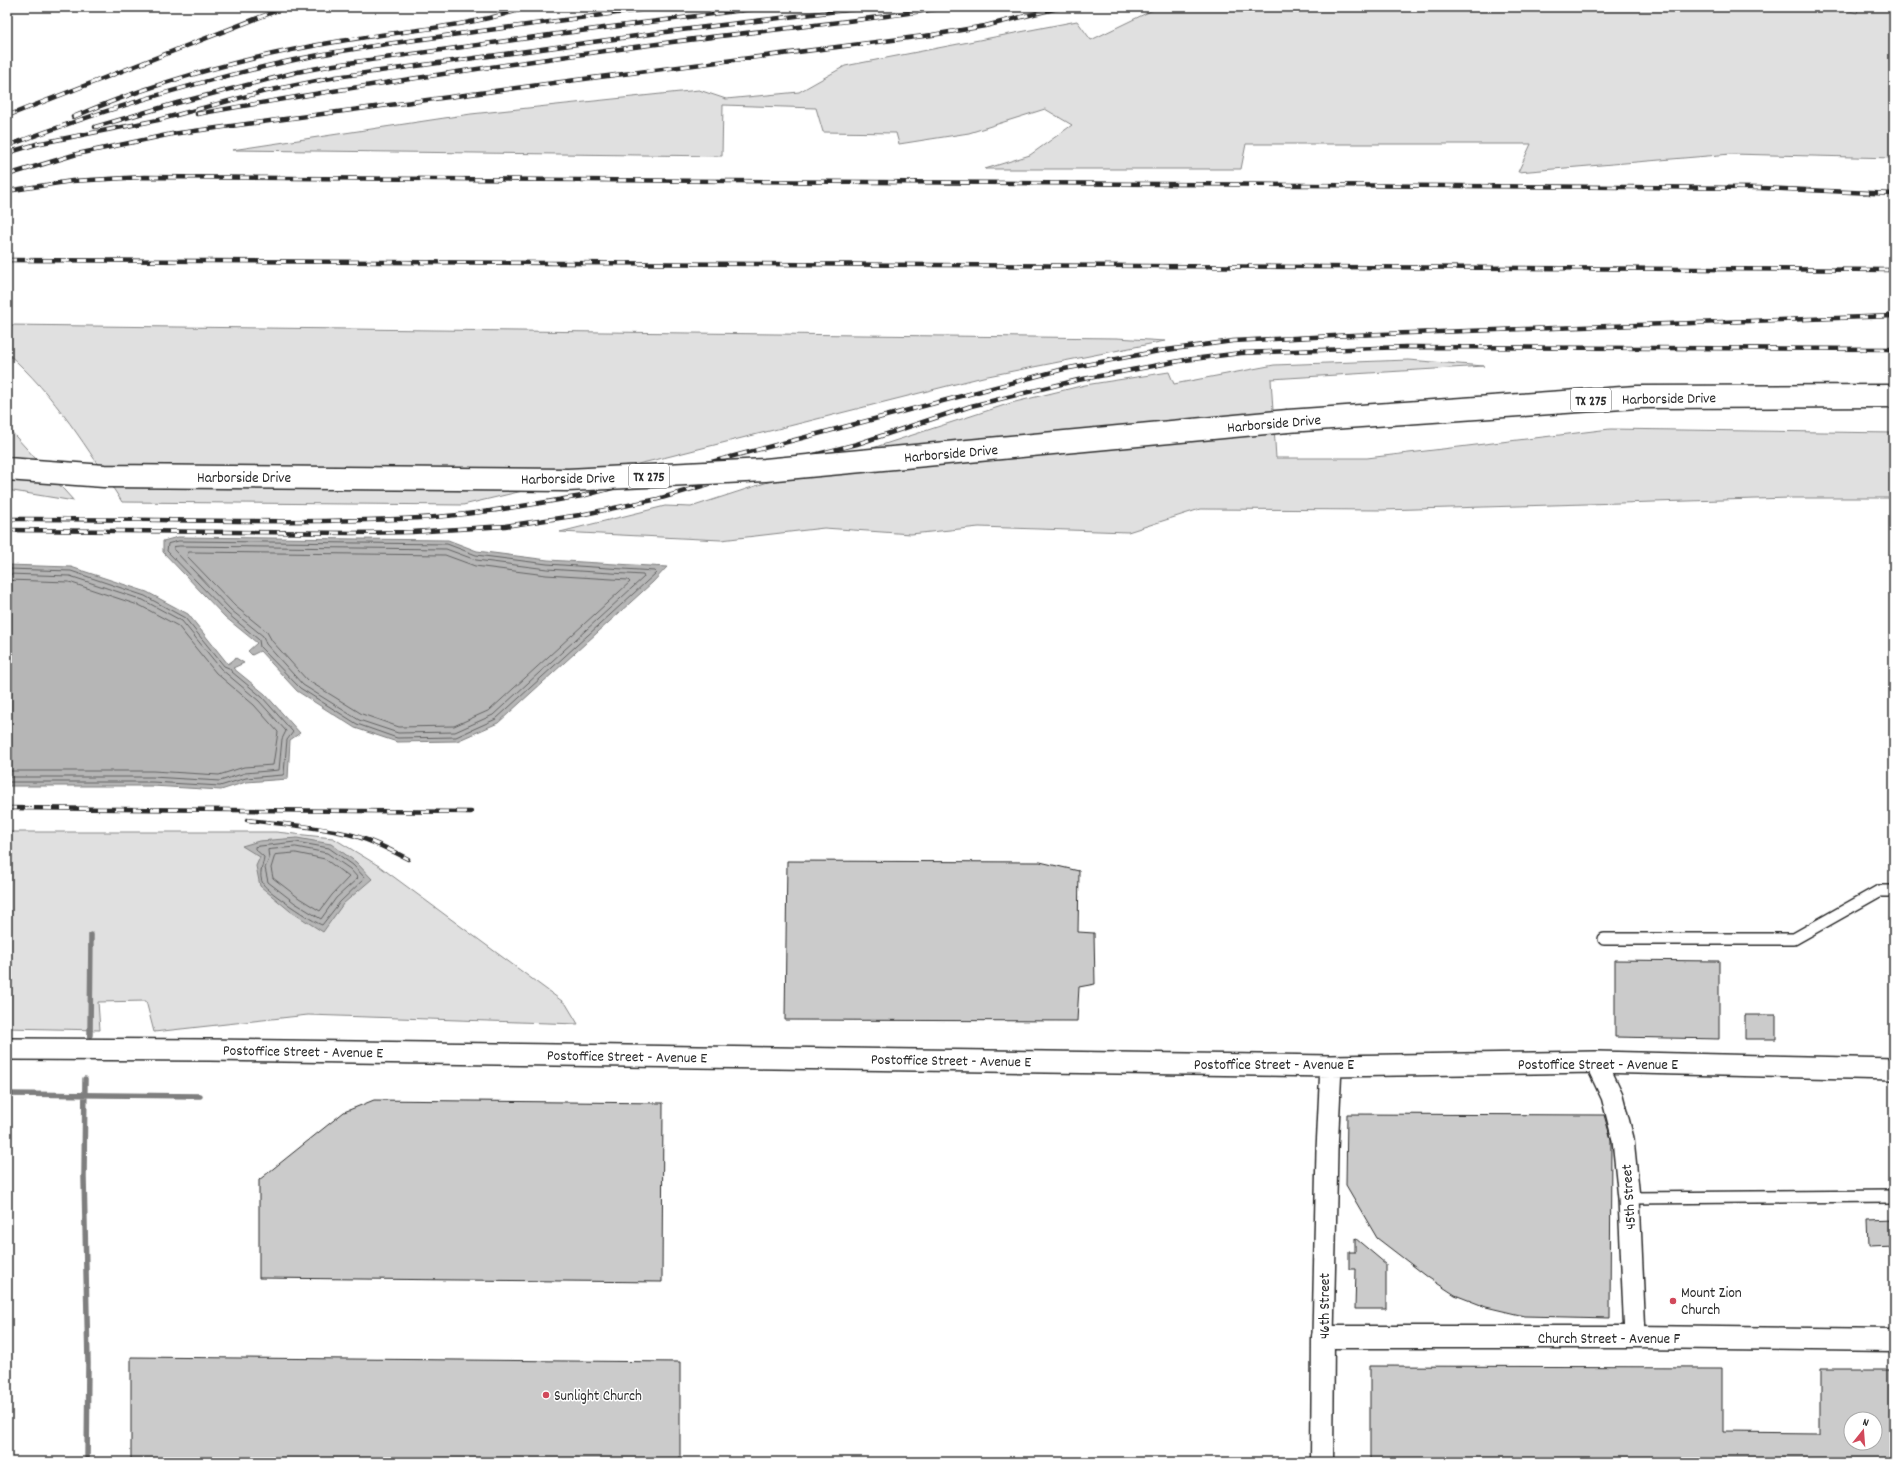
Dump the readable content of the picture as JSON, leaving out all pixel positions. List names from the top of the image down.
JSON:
{
  "streets": {
    "main road": [
      "Harborside Drive",
      "TX 275",
      "46th Street",
      "Church Street - Avenue F"
    ],
    "street": ["Postoffice Street - Avenue E", "45th Street"]
  },
  "crossings": [
    ["Postoffice Street - Avenue E", "45th Street"],
    ["Postoffice Street - Avenue E", "46th Street"],
    ["45th Street", "Church Street - Avenue F"],
    ["46th Street", "Church Street - Avenue F"]
  ],
  "places": ["Mount Zion Church", "Sunlight Church"],
  "north": "top"
}
